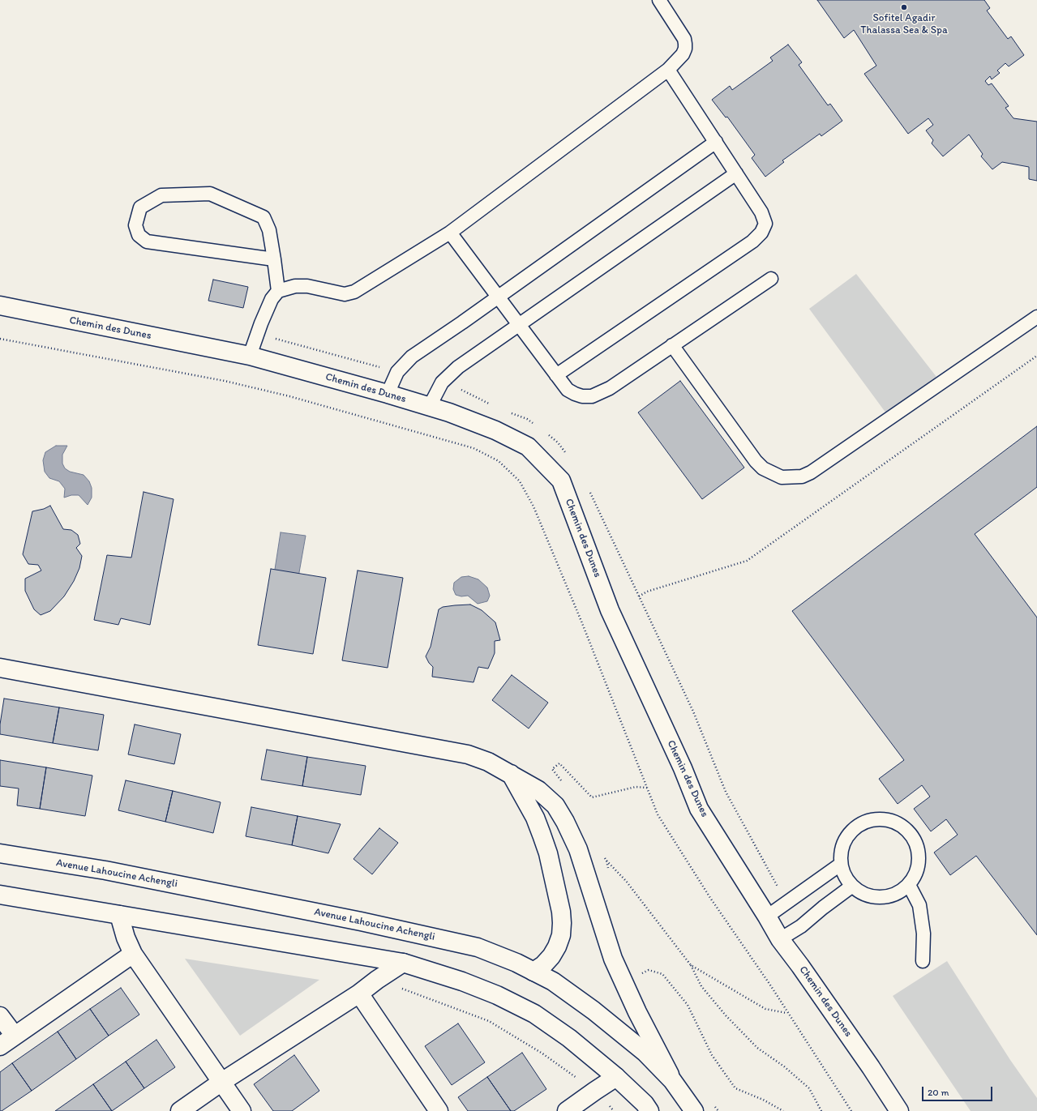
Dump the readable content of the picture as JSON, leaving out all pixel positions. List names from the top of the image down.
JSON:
{
  "streets": {
    "street": ["Chemin des Dunes", "Avenue Lahoucine Achengli"]
  },
  "places": ["Sofitel Agadir Thalassa Sea & Spa"],
  "scale_bar": "20 m"
}
